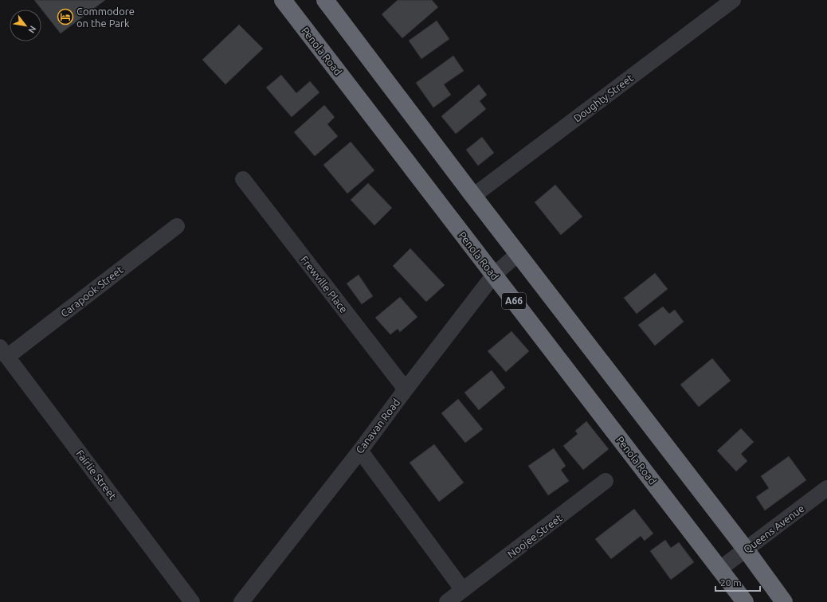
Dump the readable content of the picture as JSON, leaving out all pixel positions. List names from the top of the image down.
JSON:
{
  "streets": {
    "highway": ["Penola Road", "A66"],
    "street": [
      "Doughty Street",
      "Frewville Place",
      "Carapook Street",
      "Canavan Road",
      "Fairlie Street",
      "Queens Avenue",
      "Noojee Street"
    ]
  },
  "crossings": [
    ["Penola Road", "Canavan Road"],
    ["Penola Road", "Queens Avenue"],
    ["Frewville Place", "Canavan Road"],
    ["Carapook Street", "Fairlie Street"]
  ],
  "places": {
    "hotel": ["Commodore on the Park"]
  },
  "scale_bar": "20 m",
  "north": "bottom right"
}
